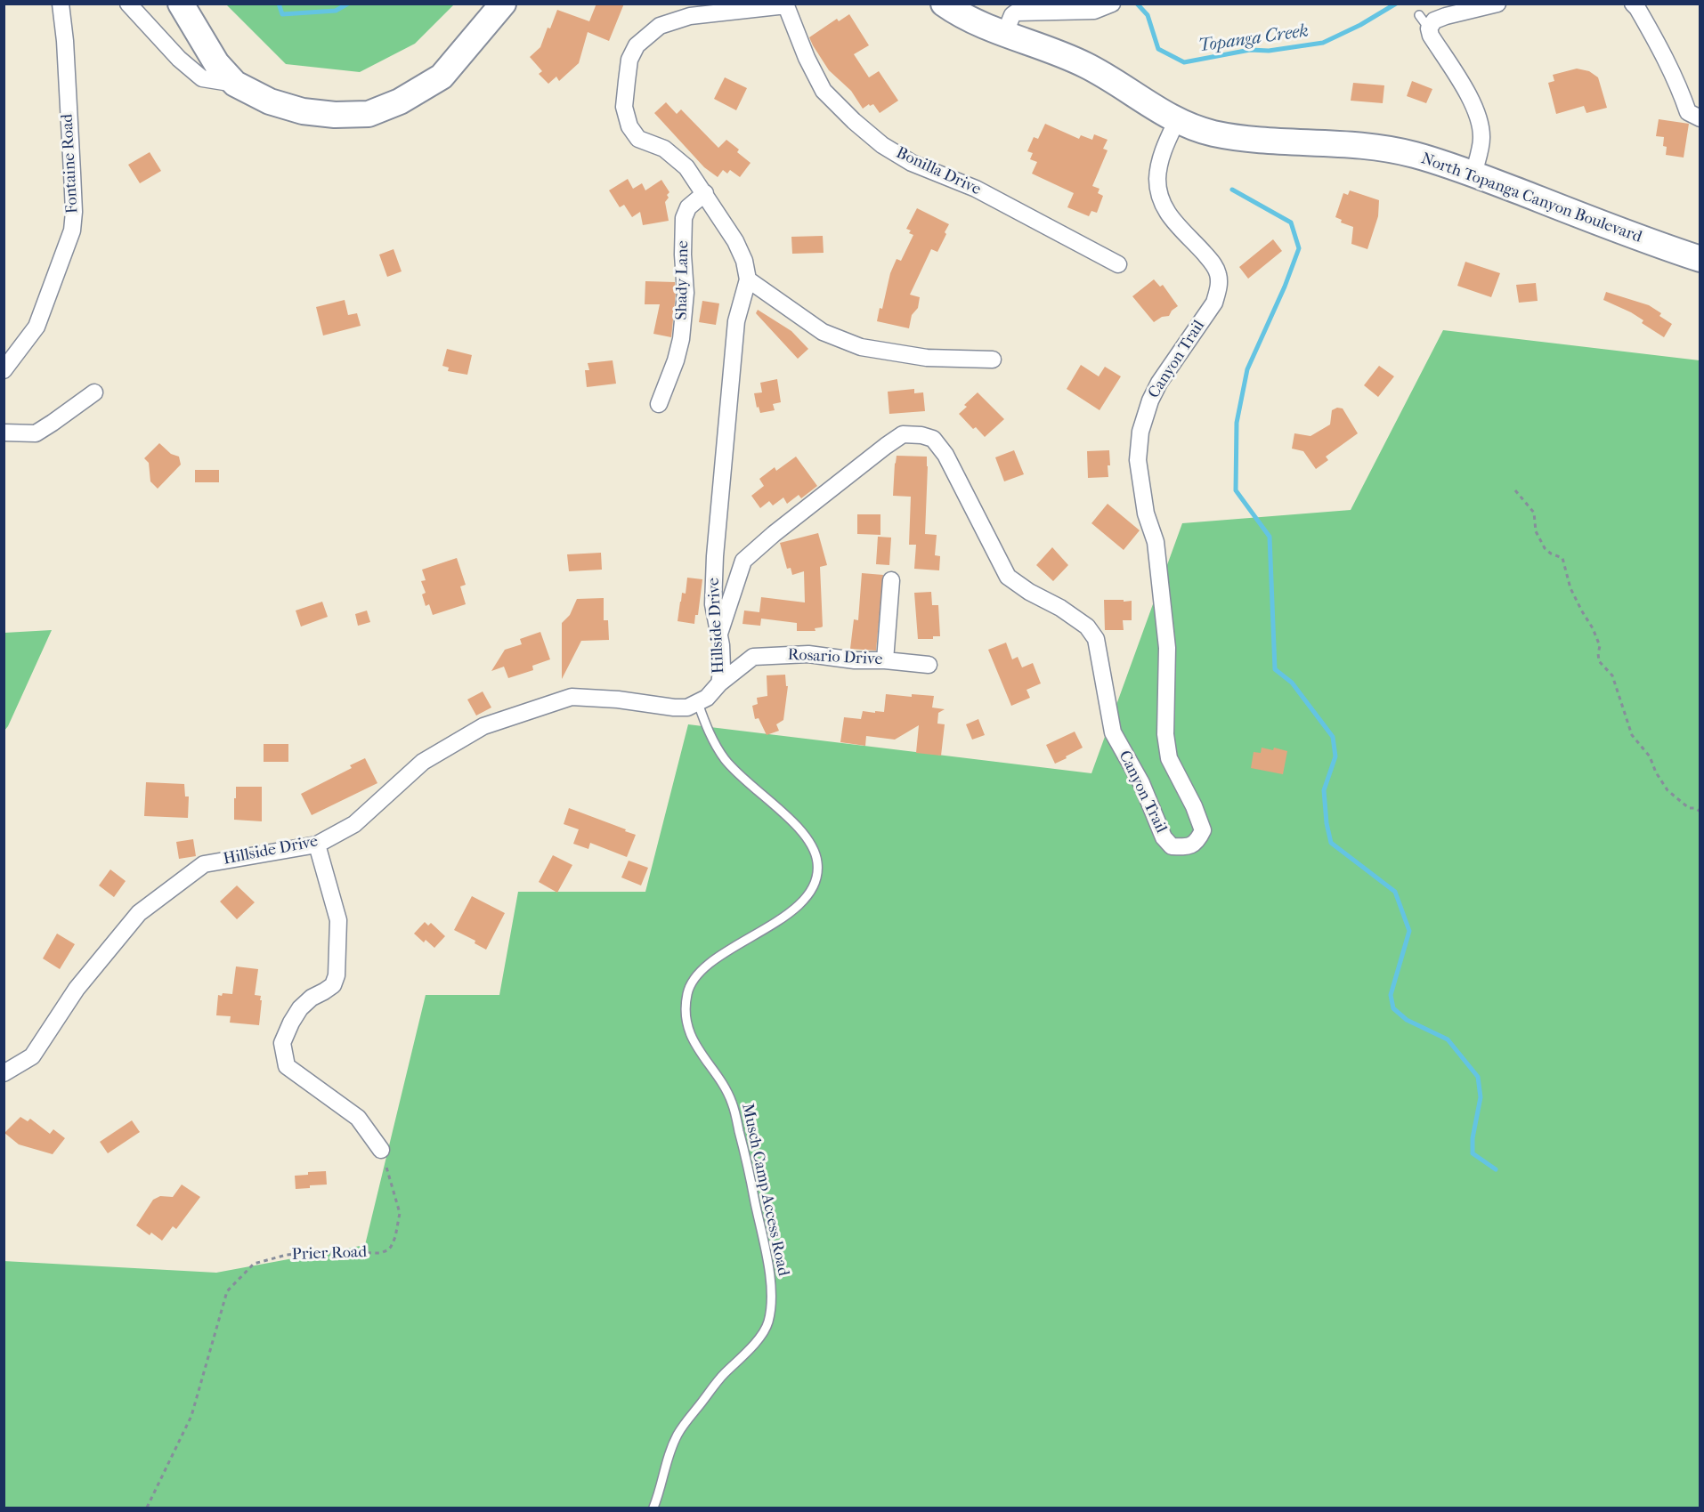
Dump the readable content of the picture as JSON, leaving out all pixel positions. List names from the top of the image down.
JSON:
{
  "streets": {
    "main road": ["North Topanga Canyon Boulevard"],
    "street": [
      "Fontaine Road",
      "Bonilla Drive",
      "Shady Lane",
      "Canyon Trail",
      "Hillside Drive",
      "Rosario Drive"
    ],
    "lane": ["Musch Camp Access Road"],
    "path": ["Prier Road"]
  },
  "crossings": [
    ["Bonilla Drive", "Hillside Drive"],
    ["North Topanga Canyon Boulevard", "Canyon Trail"],
    ["Shady Lane", "Hillside Drive"],
    ["Canyon Trail", "Hillside Drive"],
    ["Hillside Drive", "Rosario Drive"],
    ["Hillside Drive", "Musch Camp Access Road"]
  ],
  "water": ["Topanga Creek"]
}
